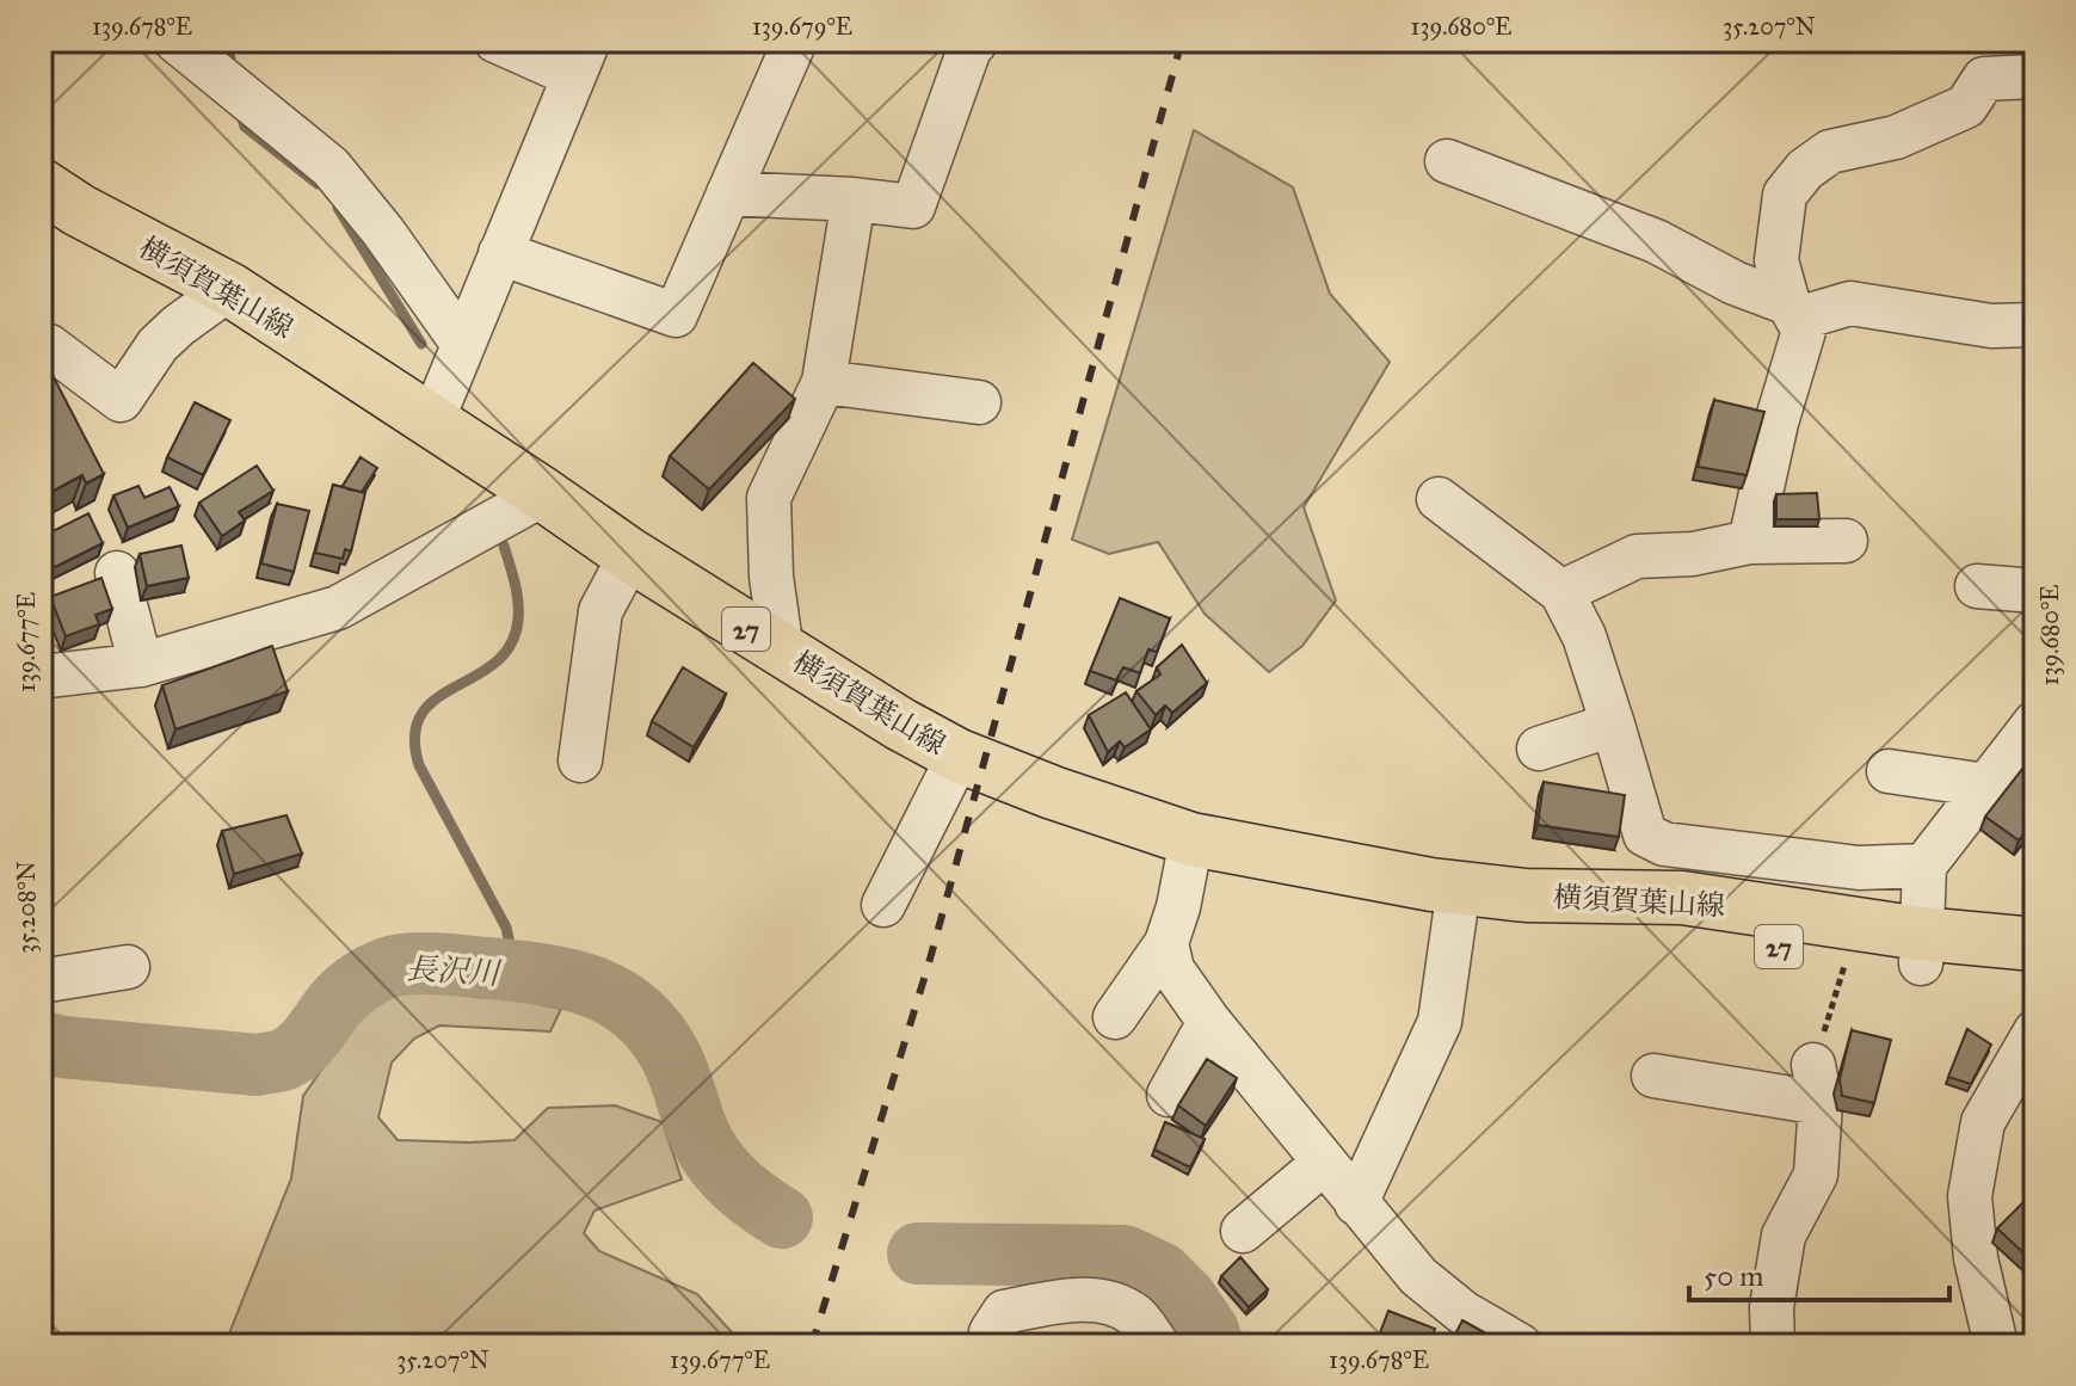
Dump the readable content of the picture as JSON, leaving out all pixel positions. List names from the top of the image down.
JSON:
{
  "streets": {
    "main road": ["横須賀葉山線", "27"]
  },
  "water": ["長沢川"],
  "scale_bar": "50 m",
  "coordinates": [
    "139.678°E",
    "139.679°E",
    "139.680°E",
    "35.207°N",
    "139.677°E",
    "35.208°N"
  ]
}
